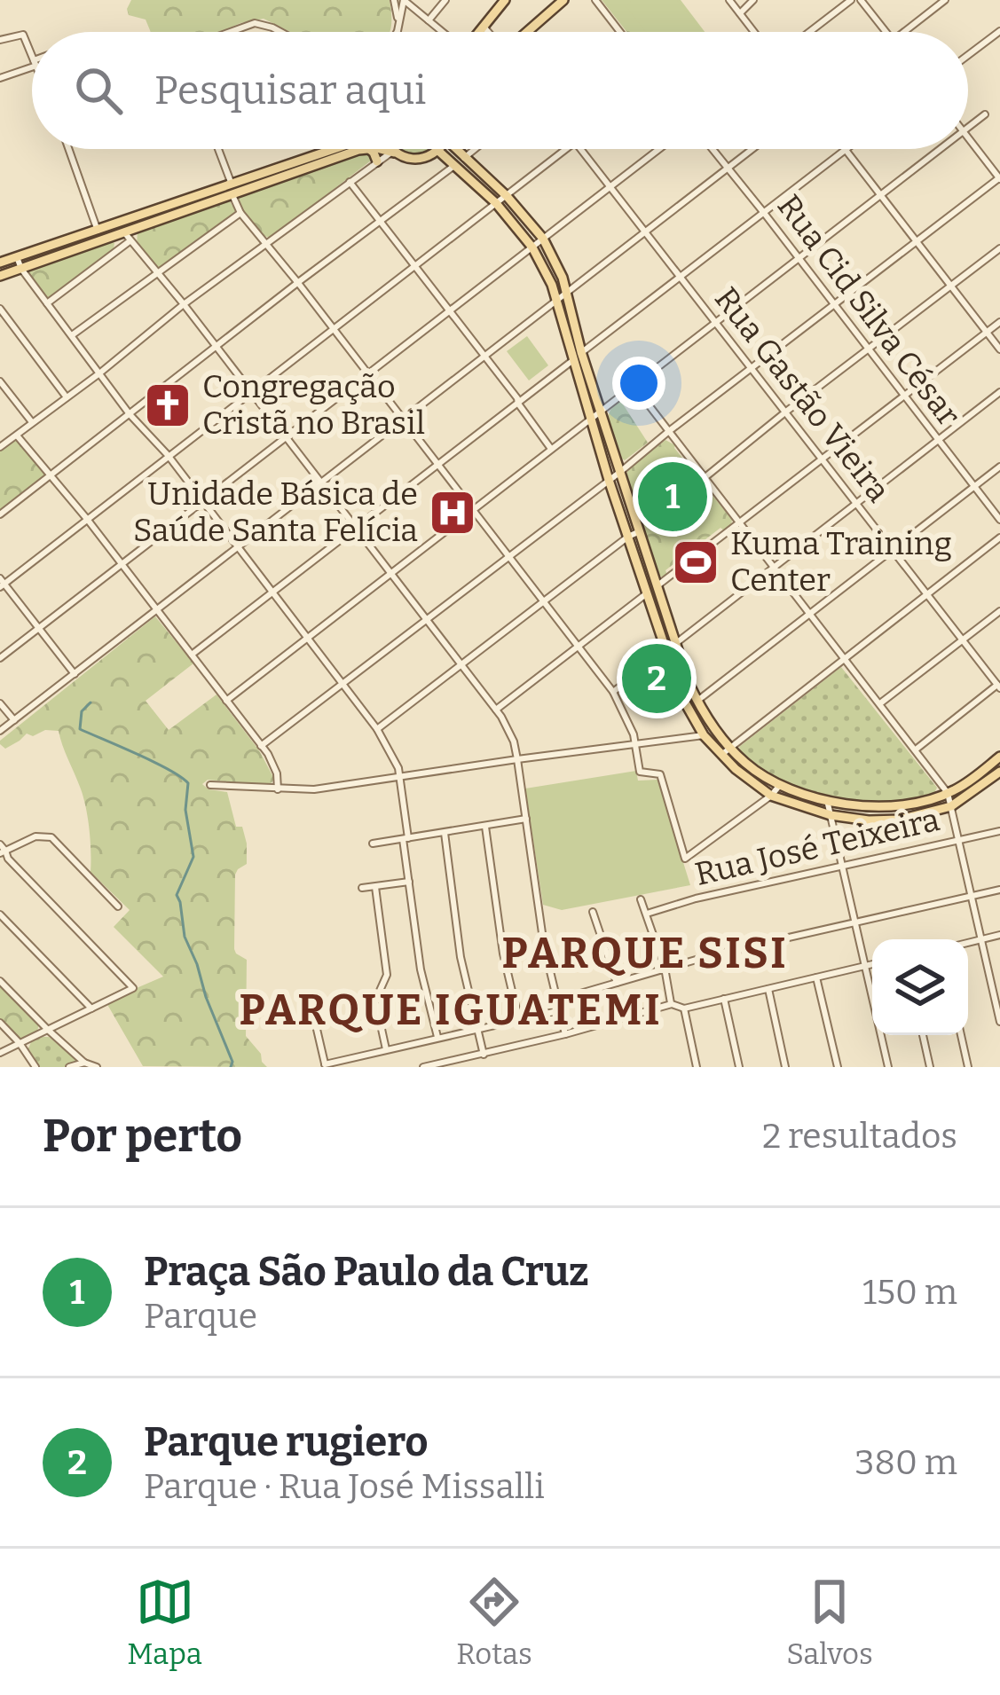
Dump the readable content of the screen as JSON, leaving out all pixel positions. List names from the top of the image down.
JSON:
{
  "streets": {
    "street": ["Rua Cid Silva César", "Rua Gastão Vieira", "Rua José Teixeira"]
  },
  "districts": ["PARQUE SISI", "PARQUE IGUATEMI"],
  "places": {
    "church": ["Congregação Cristã no Brasil"],
    "hospital": ["Unidade Básica de Saúde Santa Felícia"],
    "sports": ["Kuma Training Center"]
  },
  "page": {
    "search": "Pesquisar aqui",
    "pins": ["1", "2"],
    "heading": ["Por perto", "2 resultados"],
    "list": [
      {
        "mark": "1",
        "name": "Praça São Paulo da Cruz",
        "note": "Parque",
        "value": "150 m"
      },
      {
        "mark": "2",
        "name": "Parque rugiero",
        "note": "Parque · Rua José Missalli",
        "value": "380 m"
      }
    ],
    "nav": ["Mapa", "Rotas", "Salvos"]
  }
}
